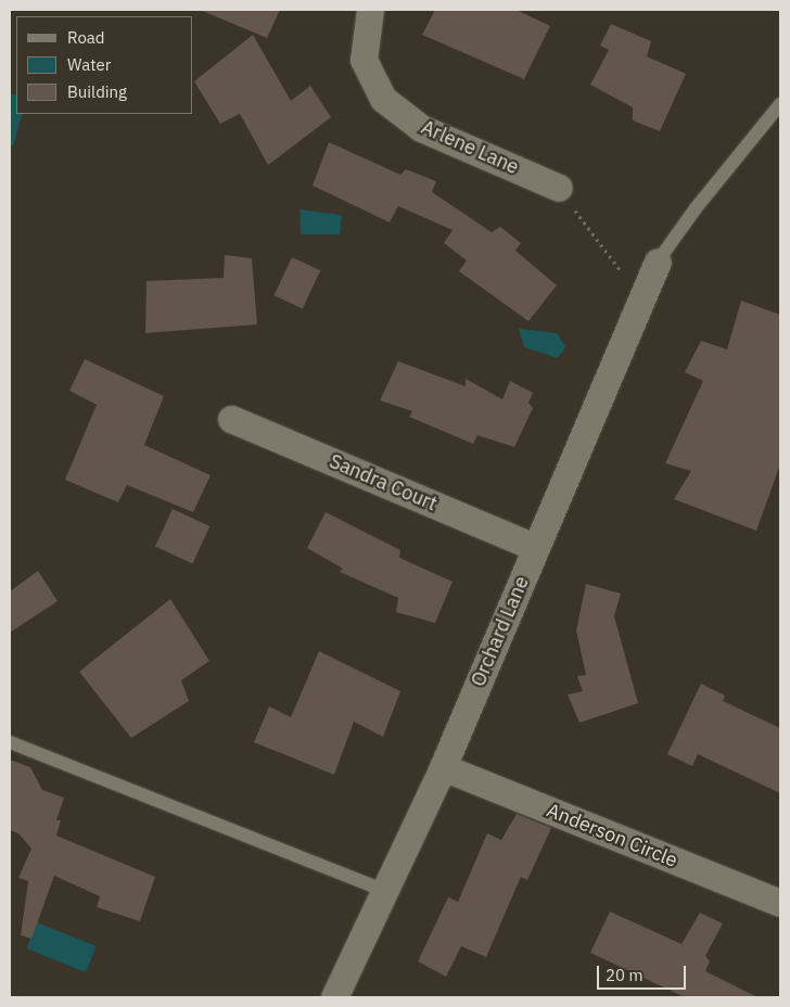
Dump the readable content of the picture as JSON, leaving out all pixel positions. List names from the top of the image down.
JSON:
{
  "streets": {
    "street": [
      "Arlene Lane",
      "Sandra Court",
      "Orchard Lane",
      "Anderson Circle"
    ]
  },
  "crossings": [
    ["Sandra Court", "Orchard Lane"],
    ["Orchard Lane", "Anderson Circle"]
  ],
  "legend": ["Road", "Water", "Building"],
  "scale_bar": "20 m"
}
